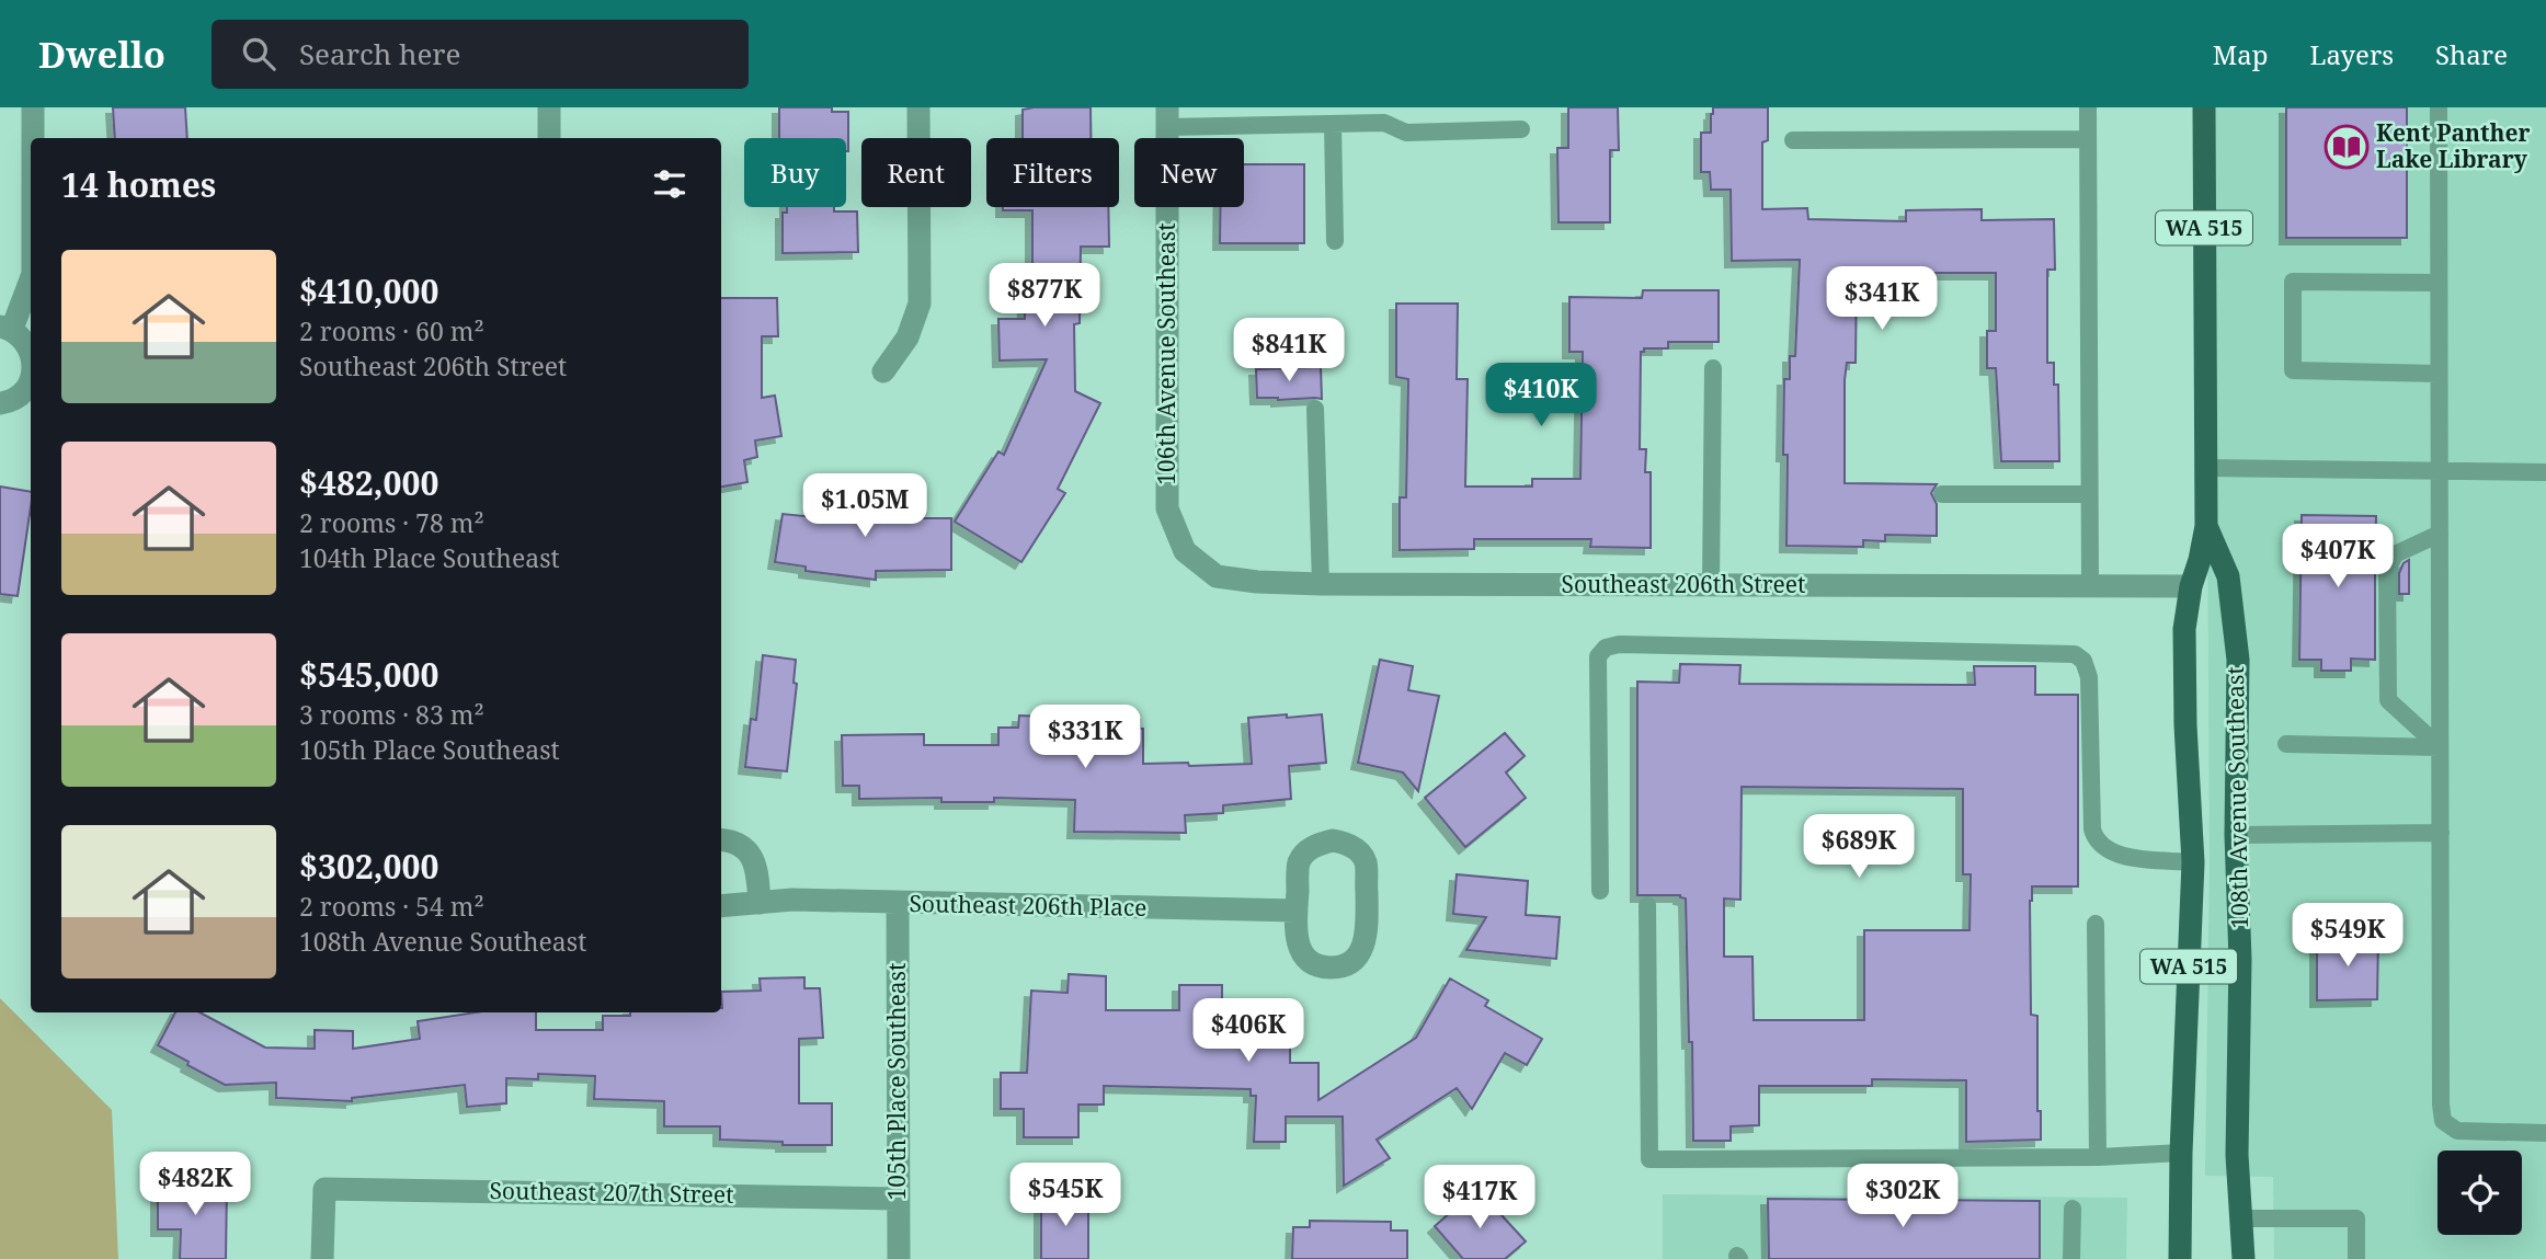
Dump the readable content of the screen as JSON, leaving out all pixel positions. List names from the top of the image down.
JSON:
{
  "streets": {
    "main road": ["WA 515", "108th Avenue Southeast"],
    "street": [
      "106th Avenue Southeast",
      "Southeast 206th Street",
      "Southeast 206th Place",
      "105th Place Southeast",
      "Southeast 207th Street"
    ]
  },
  "crossings": [
    ["106th Avenue Southeast", "Southeast 206th Street"],
    ["Southeast 206th Street", "108th Avenue Southeast"],
    ["Southeast 206th Place", "105th Place Southeast"],
    ["105th Place Southeast", "Southeast 207th Street"]
  ],
  "places": {
    "library": ["Kent Panther Lake Library"]
  },
  "page": {
    "header": "Dwello",
    "search": "Search here",
    "nav": ["Map", "Layers", "Share"],
    "chip": [
      "Buy",
      "Rent",
      "Filters",
      "New"
    ],
    "heading": "14 homes",
    "list": [
      {
        "name": "$410,000",
        "note": "2 rooms · 60 m² · Southeast 206th Street"
      },
      {
        "name": "$482,000",
        "note": "2 rooms · 78 m² · 104th Place Southeast"
      },
      {
        "name": "$545,000",
        "note": "3 rooms · 83 m² · 105th Place Southeast"
      },
      {
        "name": "$302,000",
        "note": "2 rooms · 54 m² · 108th Avenue Southeast"
      }
    ],
    "price": [
      "$877K",
      "$341K",
      "$841K",
      "$410K",
      "$1.05M",
      "$407K",
      "$331K",
      "$689K",
      "$549K",
      "$406K",
      "$482K",
      "$545K",
      "$302K",
      "$417K"
    ]
  }
}
